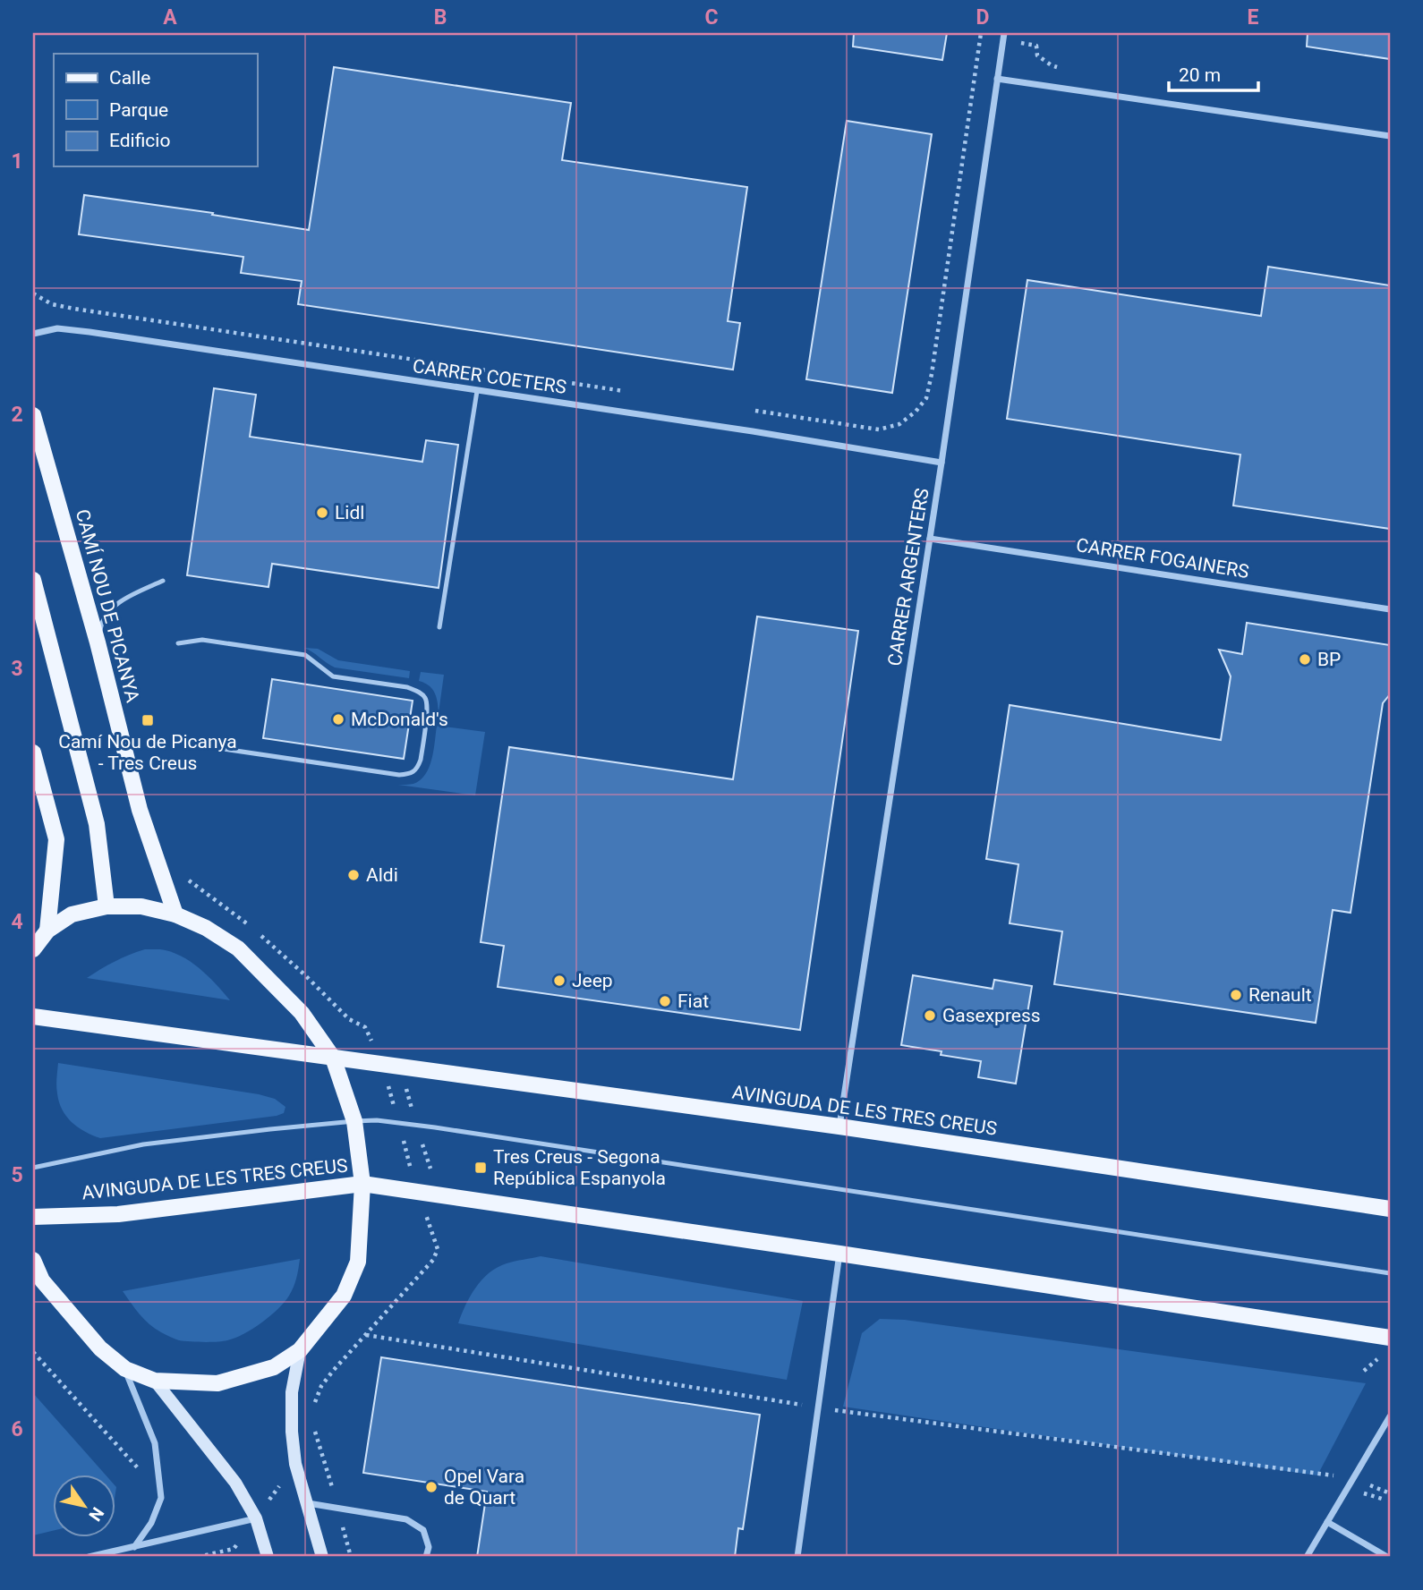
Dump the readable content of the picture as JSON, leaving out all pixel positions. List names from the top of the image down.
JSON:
{
  "streets": {
    "main road": ["CAMÍ NOU DE PICANYA", "AVINGUDA DE LES TRES CREUS"],
    "street": ["CARRER COETERS", "CARRER FOGAINERS", "CARRER ARGENTERS"]
  },
  "crossings": [
    ["CARRER COETERS", "CARRER ARGENTERS"],
    ["CARRER FOGAINERS", "CARRER ARGENTERS"],
    ["CARRER ARGENTERS", "AVINGUDA DE LES TRES CREUS"],
    ["CAMÍ NOU DE PICANYA", "AVINGUDA DE LES TRES CREUS"]
  ],
  "places": {
    "other": [
      "Lidl",
      "BP",
      "McDonald's",
      "Aldi",
      "Jeep",
      "Renault",
      "Fiat",
      "Gasexpress",
      "Opel Vara de Quart"
    ],
    "transit": ["Camí Nou de Picanya - Tres Creus", "Tres Creus - Segona República Espanyola"]
  },
  "legend": ["Calle", "Parque", "Edificio"],
  "scale_bar": "20 m",
  "north": "bottom right",
  "grid": {
    "columns": [
      "A",
      "B",
      "C",
      "D",
      "E"
    ],
    "rows": [
      "1",
      "2",
      "3",
      "4",
      "5",
      "6"
    ]
  }
}
